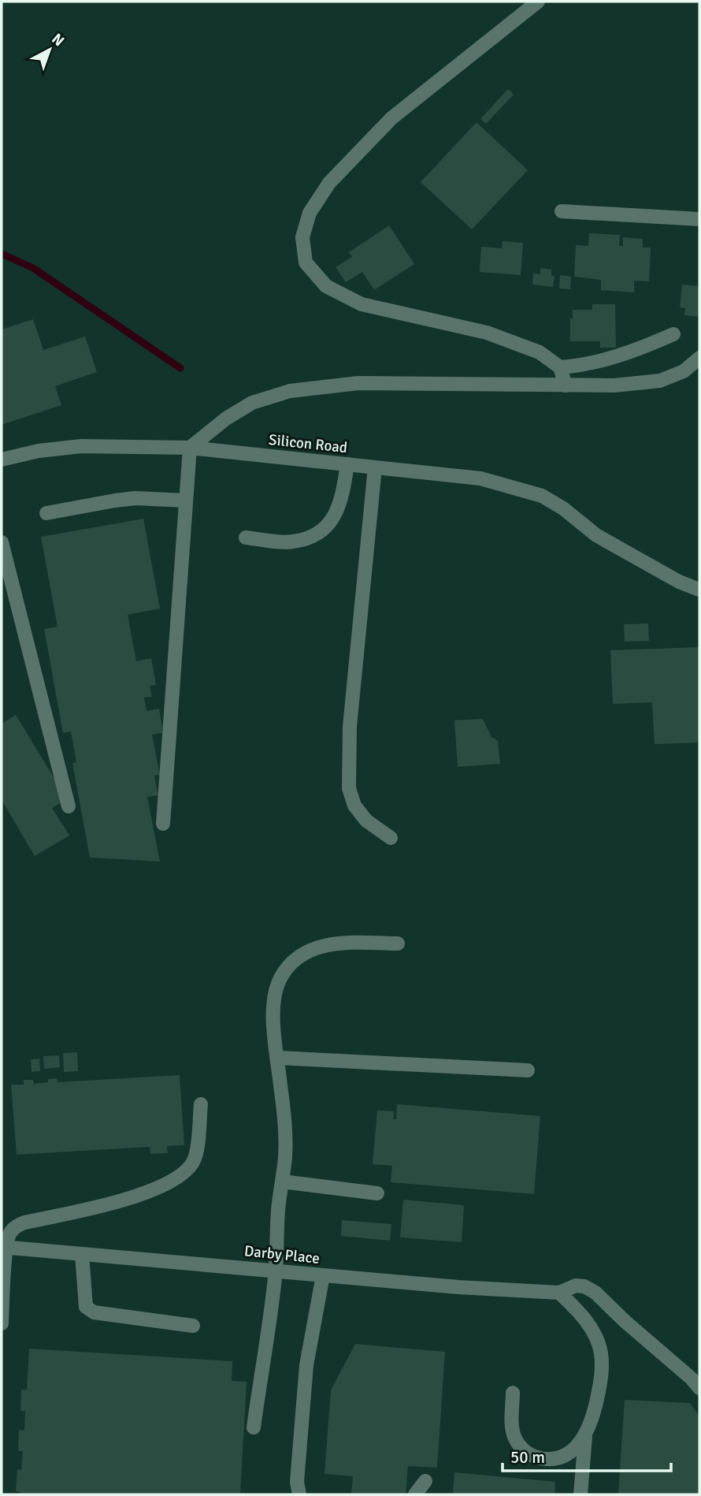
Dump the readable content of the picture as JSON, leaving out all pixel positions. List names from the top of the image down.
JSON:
{
  "streets": {
    "lane": ["Silicon Road", "Darby Place"]
  },
  "scale_bar": "50 m",
  "north": "top right"
}
